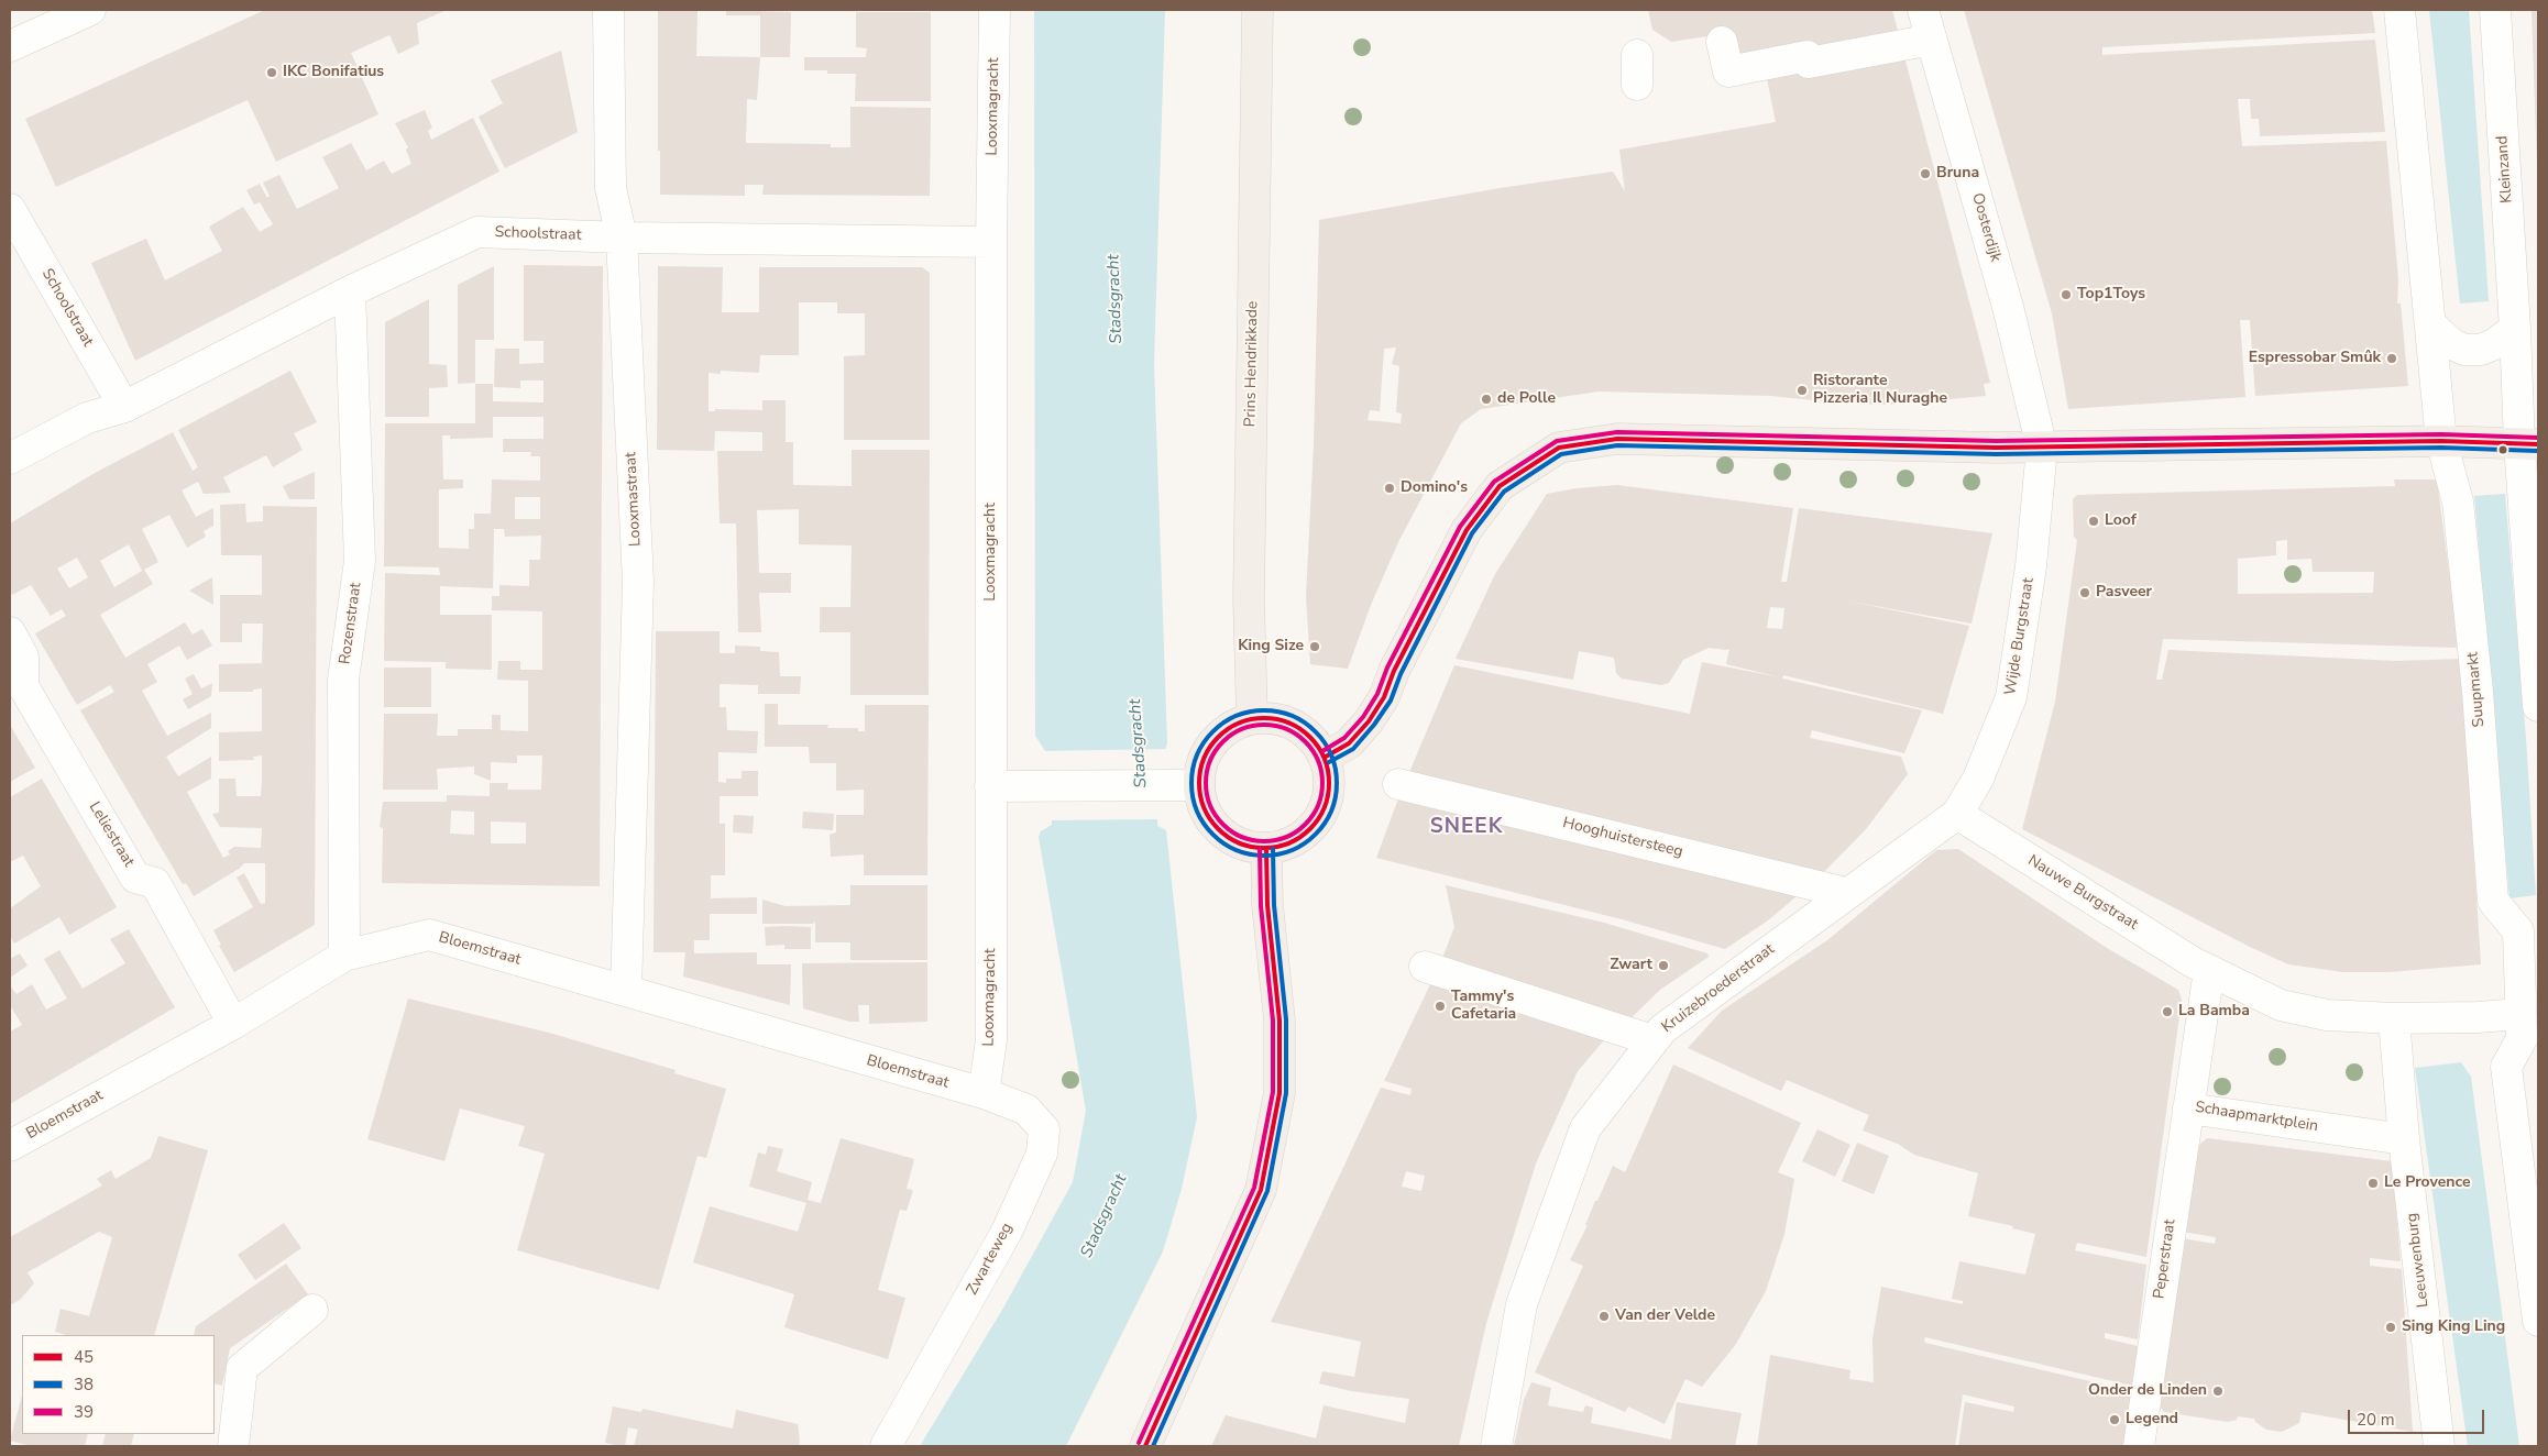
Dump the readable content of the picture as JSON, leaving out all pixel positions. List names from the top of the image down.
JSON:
{
  "streets": {
    "main road": ["Prins Hendrikkade"],
    "street": [
      "Looxmagracht",
      "Kleinzand",
      "Oosterdijk",
      "Schoolstraat",
      "Looxmastraat",
      "Rozenstraat",
      "Wijde Burgstraat",
      "Suupmarkt",
      "Leliestraat",
      "Hooghuistersteeg",
      "Nauwe Burgstraat",
      "Bloemstraat",
      "Kruizebroederstraat",
      "Schaapmarktplein",
      "Zwarteweg",
      "Peperstraat",
      "Leeuwenburg"
    ]
  },
  "crossings": [
    ["Looxmagracht", "Schoolstraat"],
    ["Looxmagracht", "Bloemstraat"],
    ["Looxmagracht", "Zwarteweg"],
    ["Oosterdijk", "Wijde Burgstraat"],
    ["Schoolstraat", "Looxmastraat"],
    ["Schoolstraat", "Rozenstraat"],
    ["Looxmastraat", "Bloemstraat"],
    ["Rozenstraat", "Bloemstraat"],
    ["Wijde Burgstraat", "Nauwe Burgstraat"],
    ["Wijde Burgstraat", "Kruizebroederstraat"],
    ["Leliestraat", "Bloemstraat"],
    ["Hooghuistersteeg", "Kruizebroederstraat"],
    ["Nauwe Burgstraat", "Kruizebroederstraat"],
    ["Nauwe Burgstraat", "Schaapmarktplein"],
    ["Bloemstraat", "Zwarteweg"],
    ["Schaapmarktplein", "Peperstraat"],
    ["Schaapmarktplein", "Leeuwenburg"]
  ],
  "districts": ["SNEEK"],
  "water": ["Stadsgracht"],
  "places": [
    "IKC Bonifatius",
    "Bruna",
    "Top1Toys",
    "Espressobar Smûk",
    "Ristorante Pizzeria Il Nuraghe",
    "de Polle",
    "Domino's",
    "Loof",
    "Pasveer",
    "King Size",
    "Zwart",
    "Tammy's Cafetaria",
    "La Bamba",
    "Le Provence",
    "Van der Velde",
    "Sing King Ling",
    "Onder de Linden",
    "Legend"
  ],
  "lines": ["transit line 39", "transit line 45", "transit line 38"],
  "legend": ["45", "38", "39"],
  "scale_bar": "20 m"
}
